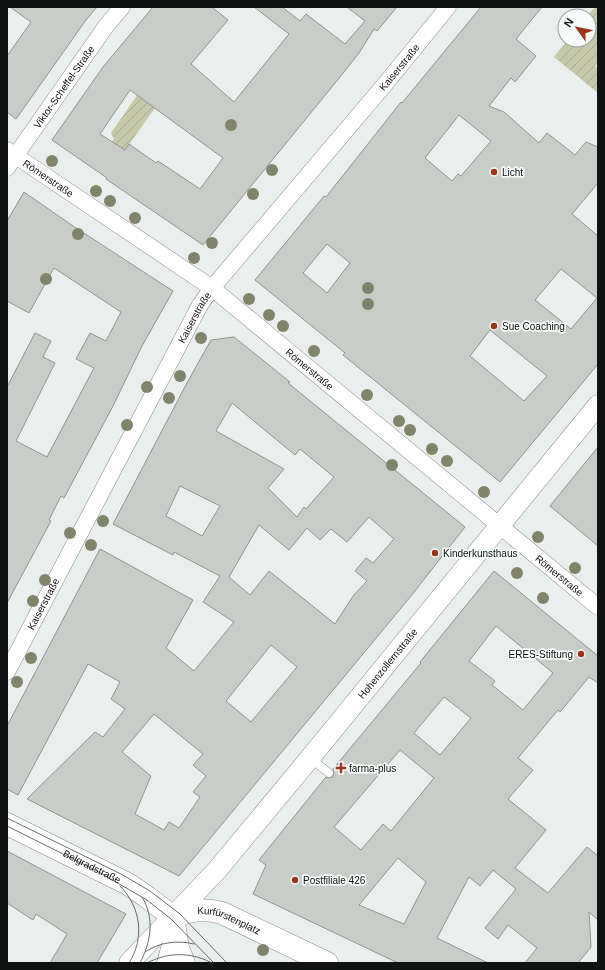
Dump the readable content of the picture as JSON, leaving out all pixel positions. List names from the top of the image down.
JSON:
{
  "streets": {
    "main road": ["Belgradstraße", "Kurfürstenplatz"],
    "street": [
      "Kaiserstraße",
      "Viktor-Scheffel-Straße",
      "Römerstraße",
      "Hohenzollernstraße"
    ]
  },
  "crossings": [
    ["Kaiserstraße", "Römerstraße"],
    ["Viktor-Scheffel-Straße", "Römerstraße"],
    ["Römerstraße", "Hohenzollernstraße"],
    ["Hohenzollernstraße", "Belgradstraße"],
    ["Hohenzollernstraße", "Kurfürstenplatz"],
    ["Belgradstraße", "Kurfürstenplatz"]
  ],
  "places": {
    "other": [
      "Licht",
      "Sue Coaching",
      "Kinderkunsthaus",
      "ERES-Stiftung",
      "Postfiliale 426"
    ],
    "health": ["farma-plus"]
  },
  "north": "top left"
}
